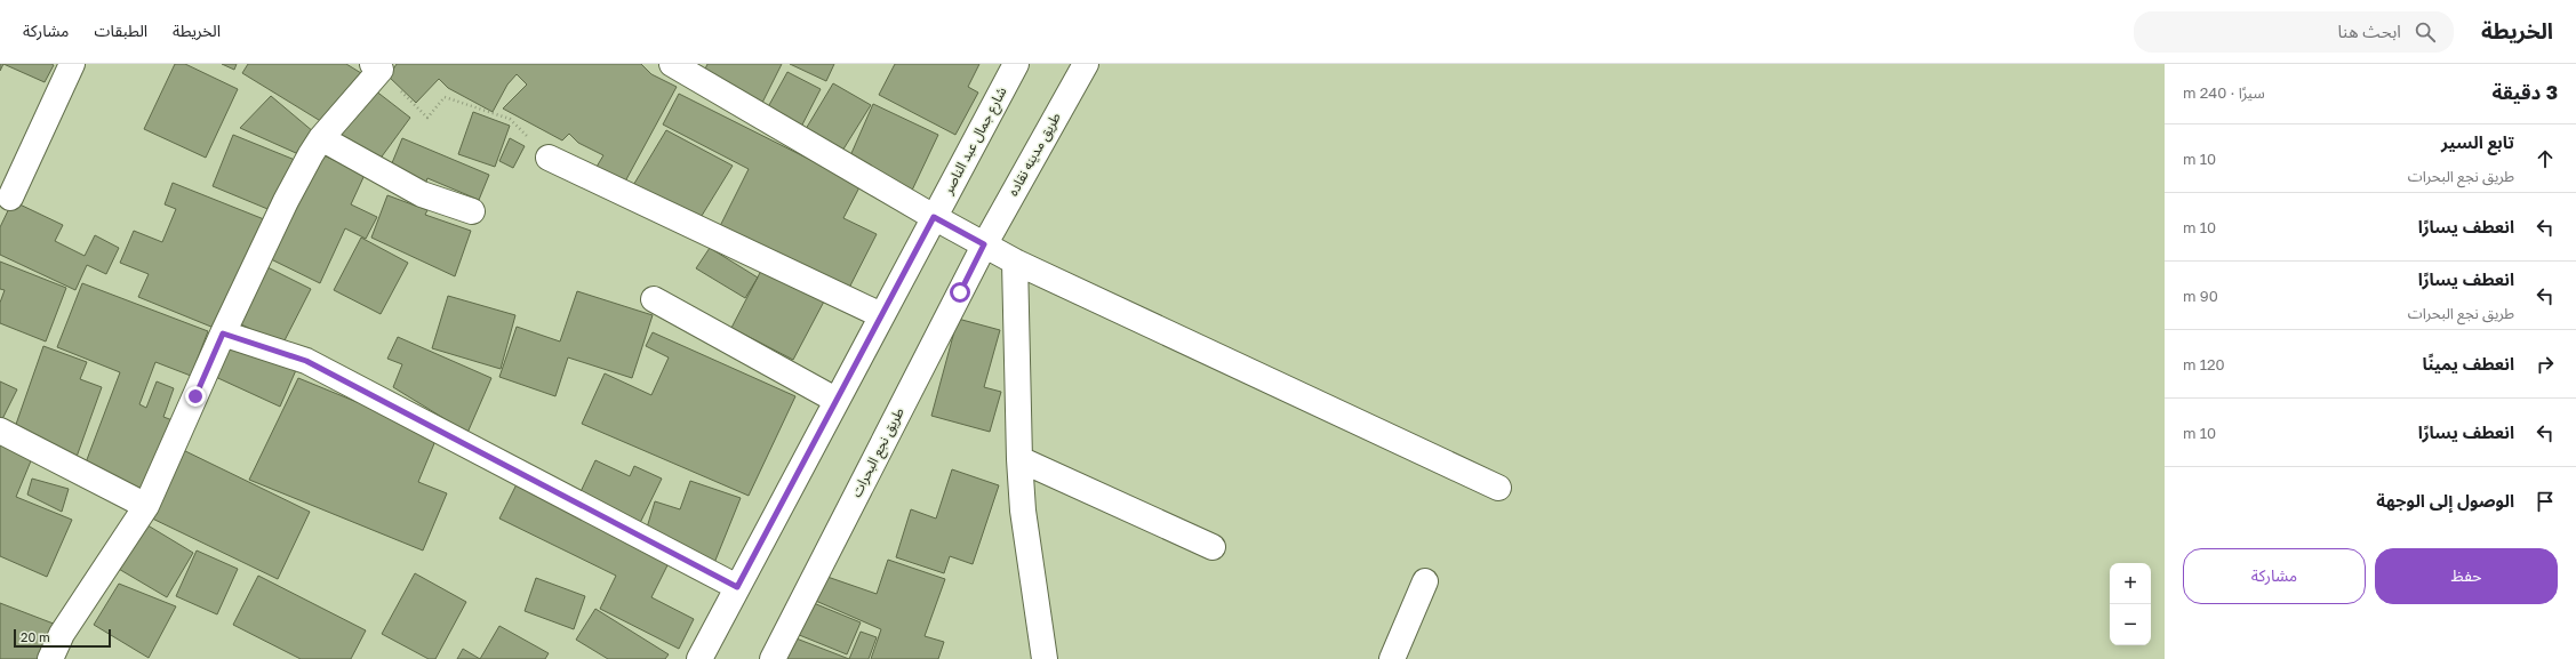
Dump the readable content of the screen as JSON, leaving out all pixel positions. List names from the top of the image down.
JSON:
{
  "streets": {
    "street": ["شارع جمال عبد الناصر", "طريق مدينه نقاده", "طريق نجع البحرات"]
  },
  "crossings": [
    ["طريق مدينه نقاده", "طريق نجع البحرات"]
  ],
  "scale_bar": "20 m",
  "page": {
    "header": "الخريطة",
    "search": "ابحث هنا",
    "nav": ["الخريطة", "الطبقات", "مشاركة"],
    "heading": ["3 دقيقة", "سيرًا · 240 m"],
    "list": [
      ["تابع السير", "طريق نجع البحرات", "10 m"],
      ["انعطف يسارًا", "10 m"],
      ["انعطف يسارًا", "طريق نجع البحرات", "90 m"],
      ["انعطف يمينًا", "120 m"],
      ["انعطف يسارًا", "10 m"],
      "الوصول إلى الوجهة"
    ],
    "buttons": ["حفظ", "مشاركة"],
    "map_buttons": ["+", "−"],
    "scale": "20 m"
  }
}
